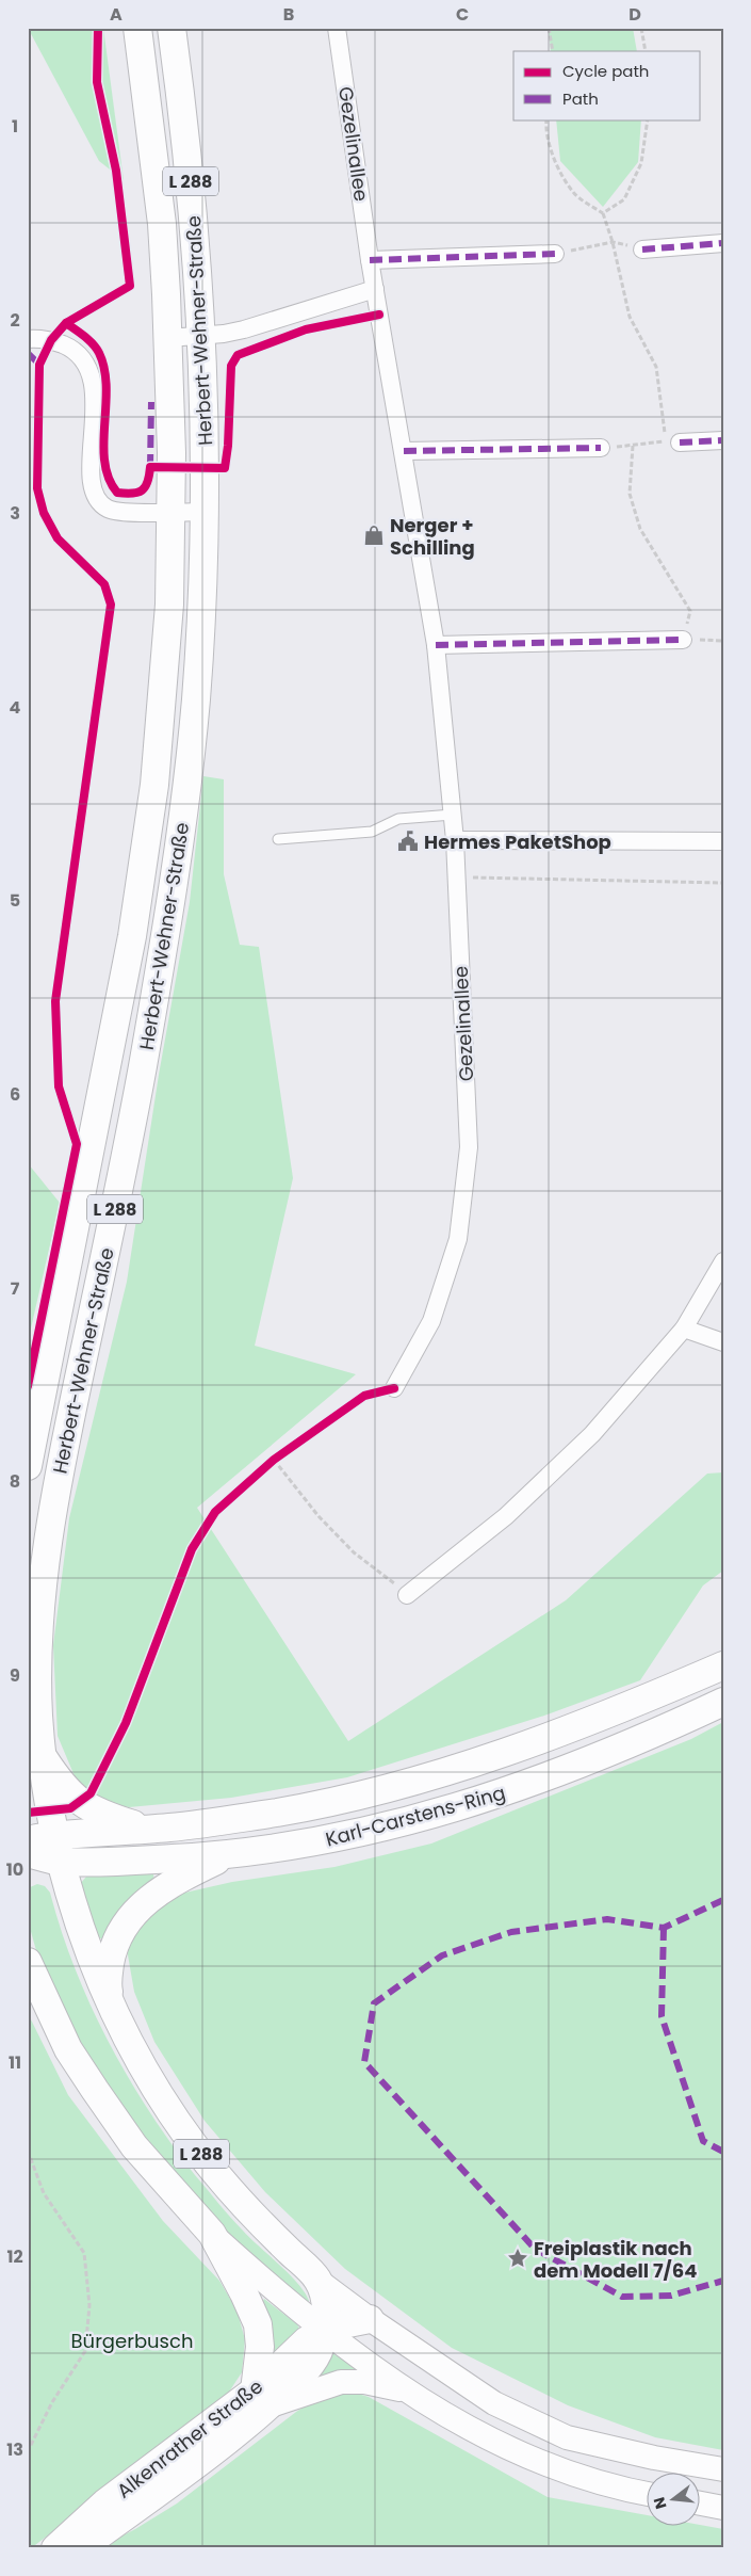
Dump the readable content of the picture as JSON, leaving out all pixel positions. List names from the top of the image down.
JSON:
{
  "streets": {
    "main road": [
      "L 288",
      "Herbert-Wehner-Straße",
      "Karl-Carstens-Ring",
      "Alkenrather Straße"
    ],
    "street": ["Gezelinallee"]
  },
  "crossings": [
    ["L 288", "Herbert-Wehner-Straße"],
    ["L 288", "Karl-Carstens-Ring"],
    ["L 288", "Alkenrather Straße"],
    ["Herbert-Wehner-Straße", "Karl-Carstens-Ring"]
  ],
  "parks": ["Bürgerbusch"],
  "places": {
    "shop": ["Nerger + Schilling"],
    "public building": ["Hermes PaketShop"],
    "place": ["Freiplastik nach dem Modell 7/64"]
  },
  "legend": ["Cycle path", "Path"],
  "north": "left",
  "grid": {
    "columns": [
      "A",
      "B",
      "C",
      "D"
    ],
    "rows": [
      "1",
      "2",
      "3",
      "4",
      "5",
      "6",
      "7",
      "8",
      "9",
      "10",
      "11",
      "12",
      "13"
    ]
  }
}
